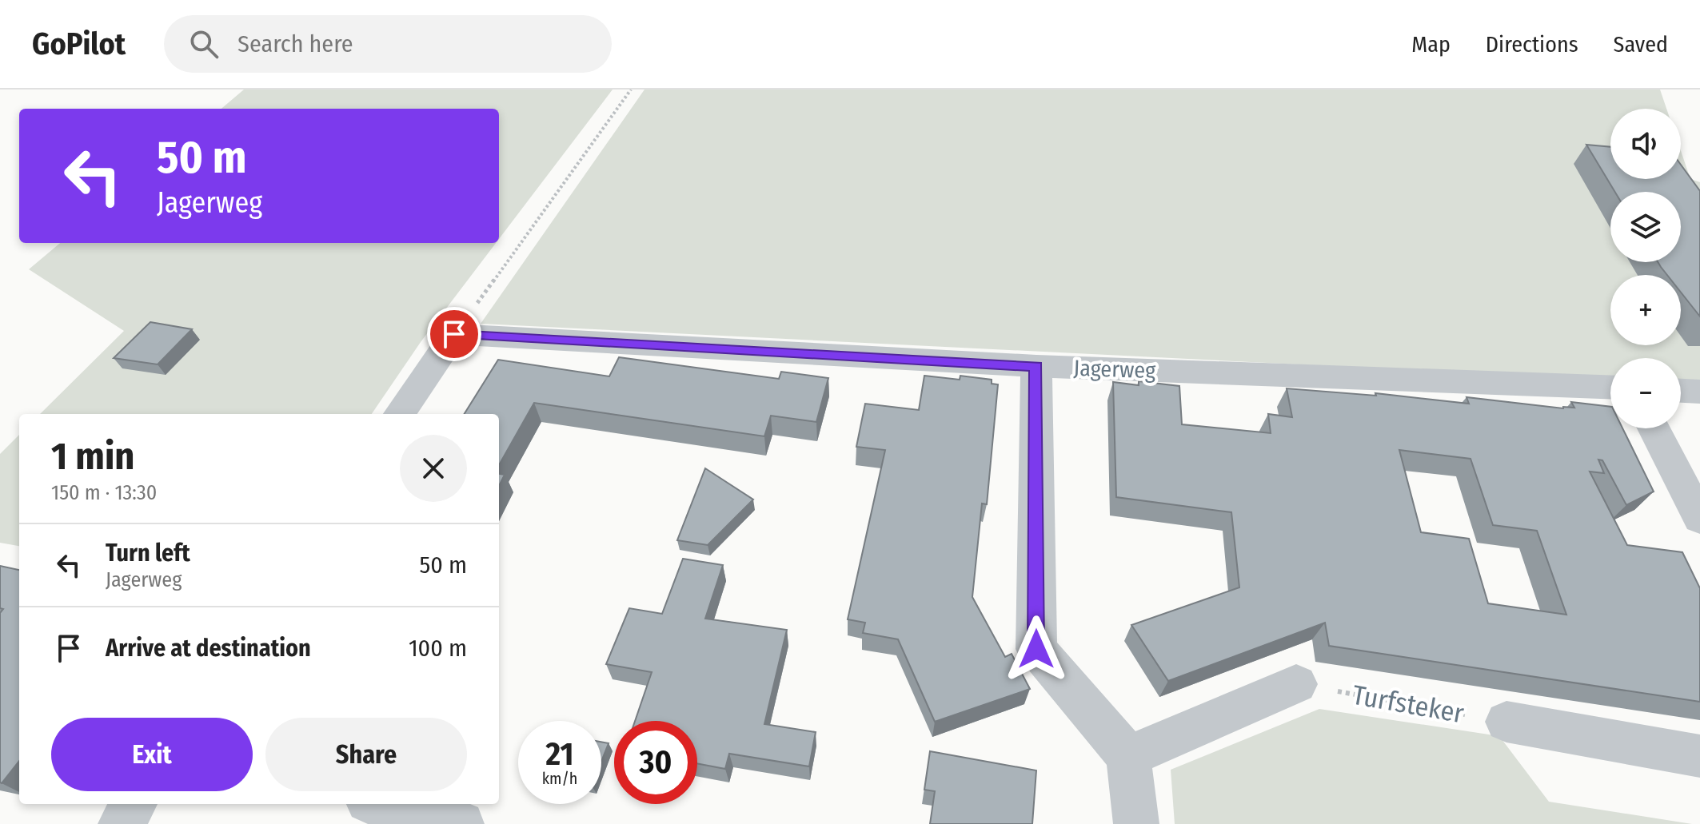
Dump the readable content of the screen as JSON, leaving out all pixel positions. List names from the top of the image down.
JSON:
{
  "streets": {
    "street": ["Jagerweg"],
    "path": ["Turfsteker"]
  },
  "page": {
    "header": "GoPilot",
    "search": "Search here",
    "nav": ["Map", "Directions", "Saved"],
    "map_buttons": ["+", "−"],
    "turn": ["50 m", "Jagerweg"],
    "heading": ["1 min", "150 m · 13:30"],
    "list": [
      {
        "name": "Turn left",
        "note": "Jagerweg",
        "value": "50 m"
      },
      {
        "name": "Arrive at destination",
        "value": "100 m"
      }
    ],
    "buttons": ["Exit", "Share"],
    "speed": "21 km/h",
    "limit": "30"
  }
}
